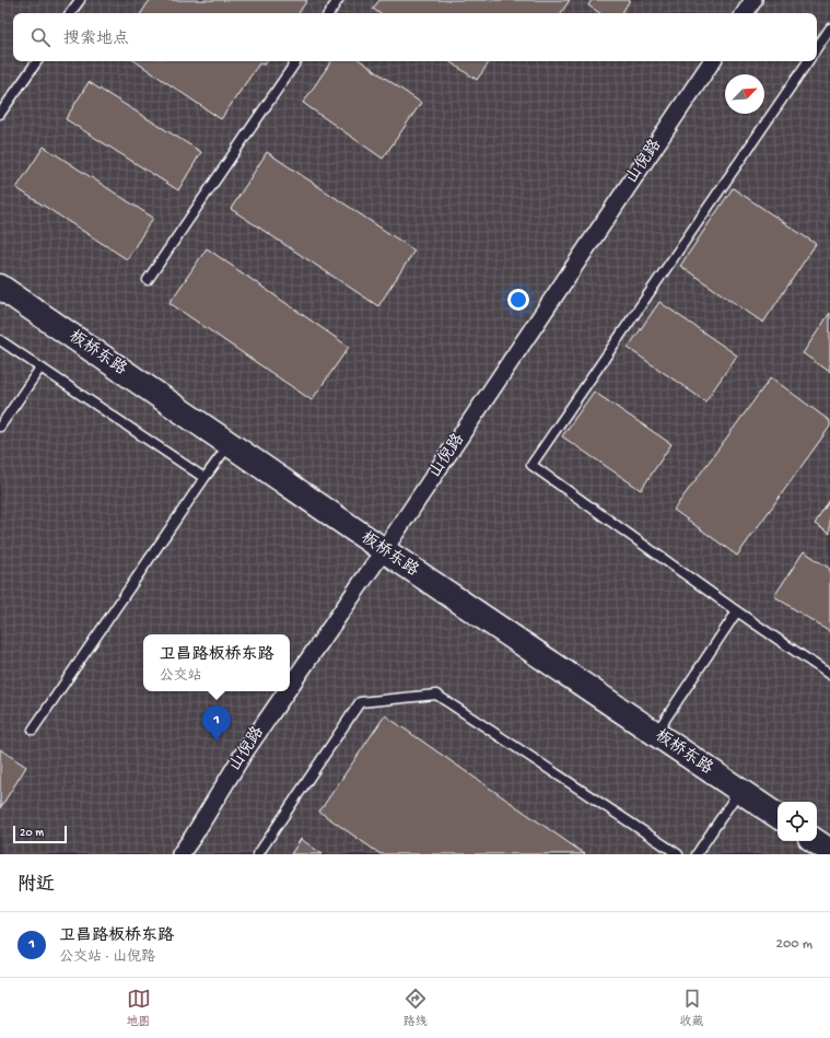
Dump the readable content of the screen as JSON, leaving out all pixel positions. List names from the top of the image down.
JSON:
{
  "streets": {
    "street": ["山倪路", "板桥东路"]
  },
  "crossings": [
    ["山倪路", "板桥东路"]
  ],
  "scale_bar": "20 m",
  "north": "top right",
  "page": {
    "search": "搜索地点",
    "popup": ["卫昌路板桥东路", "公交站"],
    "pins": "1",
    "scale": "20 m",
    "heading": "附近",
    "list": [
      {
        "mark": "1",
        "name": "卫昌路板桥东路",
        "note": "公交站 · 山倪路",
        "value": "200 m"
      }
    ],
    "nav": ["地图", "路线", "收藏"]
  }
}
